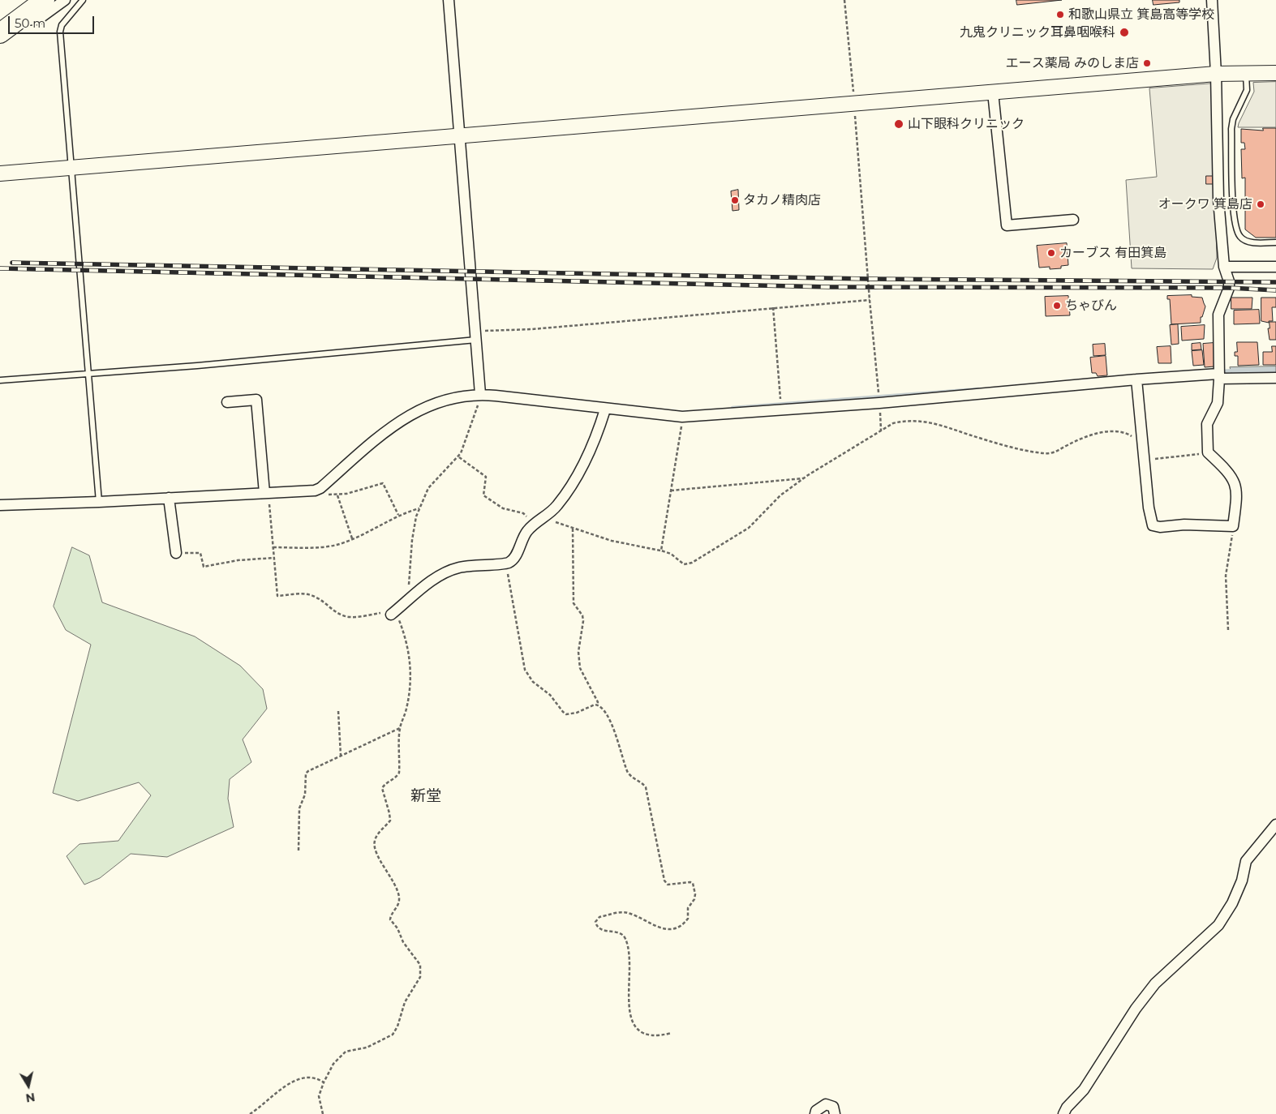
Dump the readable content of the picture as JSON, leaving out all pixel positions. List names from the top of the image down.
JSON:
{
  "districts": ["新堂"],
  "places": [
    "和歌山県立 箕島高等学校",
    "九鬼クリニック耳鼻咽喉科",
    "エース薬局 みのしま店",
    "山下眼科クリニック",
    "タカノ精肉店",
    "オークワ 箕島店",
    "カーブス 有田箕島",
    "ちゃびん"
  ],
  "scale_bar": "50 m",
  "north": "bottom"
}
